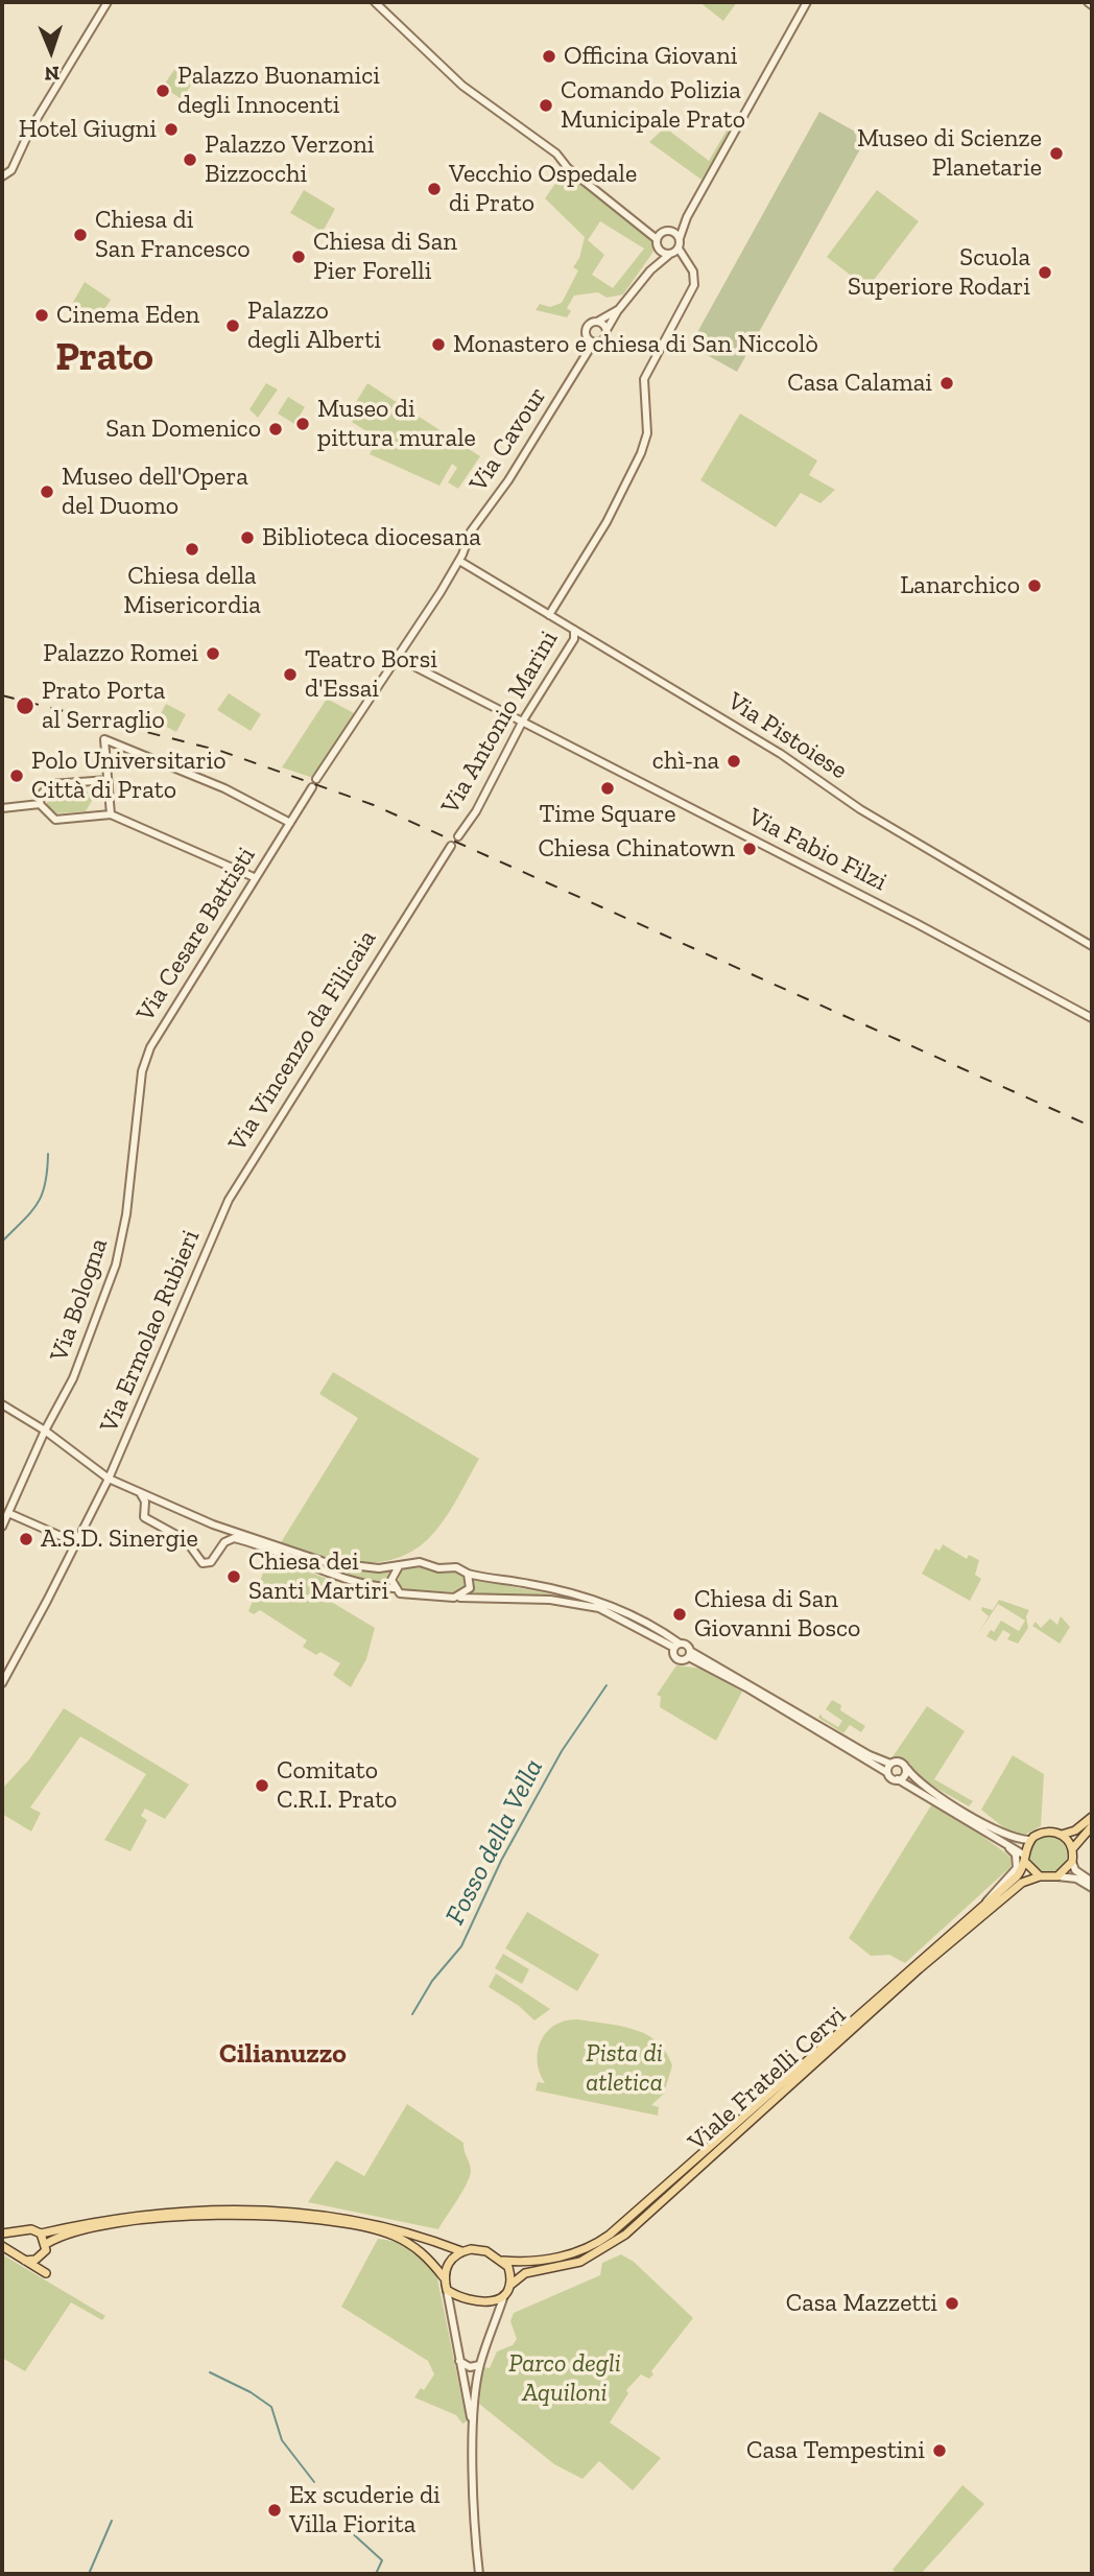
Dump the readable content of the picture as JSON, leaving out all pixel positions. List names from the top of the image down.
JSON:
{
  "streets": {
    "main road": ["Viale Fratelli Cervi"],
    "street": [
      "Via Cavour",
      "Via Antonio Marini",
      "Via Pistoiese",
      "Via Fabio Filzi",
      "Via Cesare Battisti",
      "Via Vincenzo da Filicaia",
      "Via Bologna",
      "Via Ermolao Rubieri"
    ]
  },
  "crossings": [
    ["Via Cavour", "Via Pistoiese"],
    ["Via Cavour", "Via Fabio Filzi"],
    ["Via Antonio Marini", "Via Pistoiese"],
    ["Via Antonio Marini", "Via Fabio Filzi"],
    ["Via Antonio Marini", "Via Vincenzo da Filicaia"],
    ["Via Cesare Battisti", "Via Bologna"],
    ["Via Vincenzo da Filicaia", "Via Ermolao Rubieri"]
  ],
  "districts": ["Prato", "Cilianuzzo"],
  "water": ["Fosso della Vella"],
  "parks": ["Pista di atletica", "Parco degli Aquiloni"],
  "places": [
    "Officina Giovani",
    "Palazzo Buonamici degli Innocenti",
    "Comando Polizia Municipale Prato",
    "Hotel Giugni",
    "Museo di Scienze Planetarie",
    "Palazzo Verzoni Bizzocchi",
    "Vecchio Ospedale di Prato",
    "Chiesa di San Francesco",
    "Chiesa di San Pier Forelli",
    "Scuola Superiore Rodari",
    "Cinema Eden",
    "Palazzo degli Alberti",
    "Monastero e chiesa di San Niccolò",
    "Casa Calamai",
    "Museo di pittura murale",
    "San Domenico",
    "Museo dell'Opera del Duomo",
    "Biblioteca diocesana",
    "Chiesa della Misericordia",
    "Lanarchico",
    "Palazzo Romei",
    "Teatro Borsi d'Essai",
    "Prato Porta al Serraglio",
    "chì-na",
    "Polo Universitario Città di Prato",
    "Time Square",
    "Chiesa Chinatown",
    "A.S.D. Sinergie",
    "Chiesa dei Santi Martiri",
    "Chiesa di San Giovanni Bosco",
    "Comitato C.R.I. Prato",
    "Casa Mazzetti",
    "Casa Tempestini",
    "Ex scuderie di Villa Fiorita"
  ],
  "north": "bottom"
}
